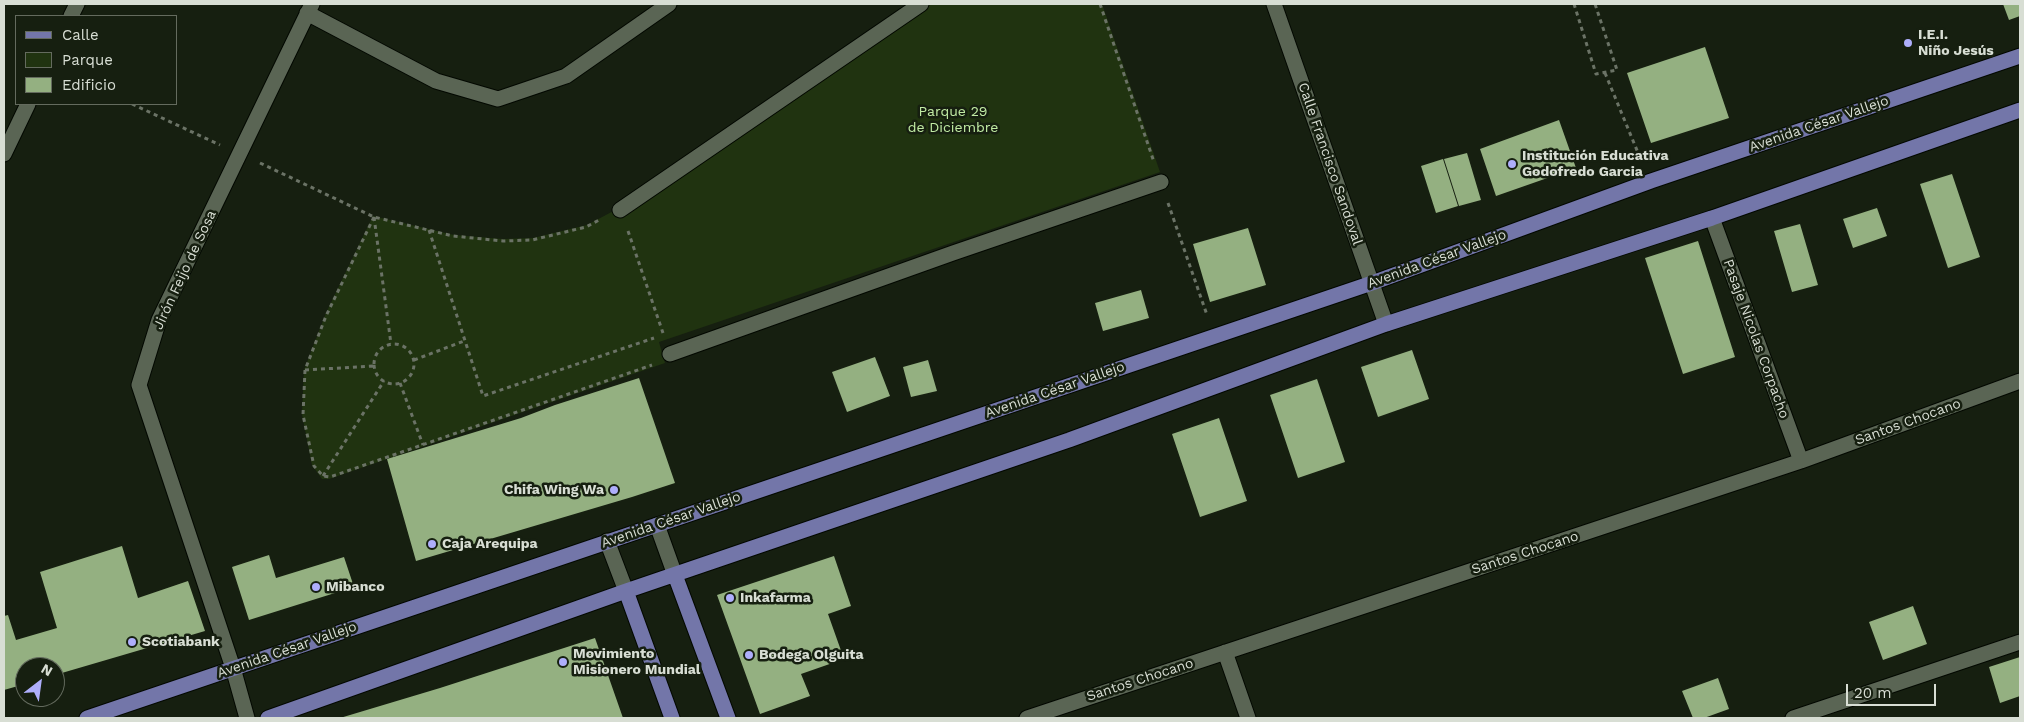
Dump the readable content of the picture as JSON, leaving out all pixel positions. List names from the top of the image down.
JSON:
{
  "streets": {
    "main road": ["Avenida César Vallejo"],
    "street": [
      "Calle Francisco Sandoval",
      "Jirón Feijo de Sosa",
      "Pasaje Nicolas Corpacho",
      "Santos Chocano"
    ]
  },
  "crossings": [
    ["Avenida César Vallejo", "Calle Francisco Sandoval"],
    ["Avenida César Vallejo", "Jirón Feijo de Sosa"],
    ["Pasaje Nicolas Corpacho", "Santos Chocano"]
  ],
  "parks": ["Parque 29 de Diciembre"],
  "places": [
    "I.E.I. Niño Jesús",
    "Institución Educativa Godofredo Garcia",
    "Chifa Wing Wa",
    "Caja Arequipa",
    "Mibanco",
    "Inkafarma",
    "Scotiabank",
    "Bodega Olguita",
    "Movimiento Misionero Mundial"
  ],
  "legend": ["Calle", "Parque", "Edificio"],
  "scale_bar": "20 m",
  "north": "top right"
}
